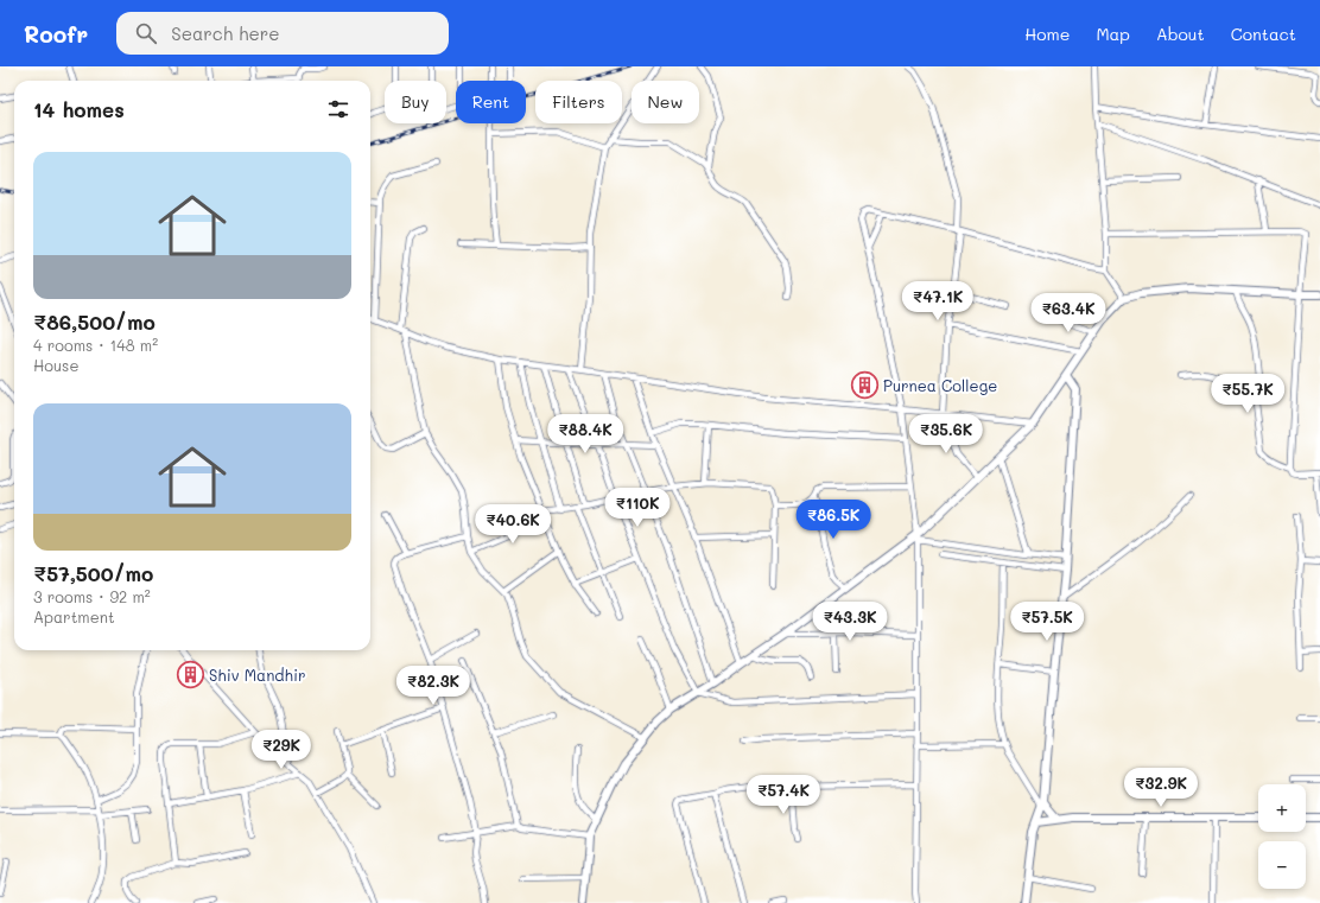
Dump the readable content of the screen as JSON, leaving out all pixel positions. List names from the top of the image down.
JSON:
{
  "places": {
    "building": ["Purnea College", "Shiv Mandhir"]
  },
  "page": {
    "header": "Roofr",
    "search": "Search here",
    "nav": [
      "Home",
      "Map",
      "About",
      "Contact"
    ],
    "chip": [
      "Buy",
      "Rent",
      "Filters",
      "New"
    ],
    "heading": "14 homes",
    "list": [
      {
        "name": "₹86,500/mo",
        "note": "4 rooms · 148 m² · House"
      },
      {
        "name": "₹57,500/mo",
        "note": "3 rooms · 92 m² · Apartment"
      }
    ],
    "price": [
      "₹47.1K",
      "₹63.4K",
      "₹55.7K",
      "₹88.4K",
      "₹35.6K",
      "₹110K",
      "₹86.5K",
      "₹40.6K",
      "₹43.3K",
      "₹57.5K",
      "₹82.3K",
      "₹29K",
      "₹32.9K",
      "₹57.4K"
    ],
    "map_buttons": ["+", "−"]
  }
}
